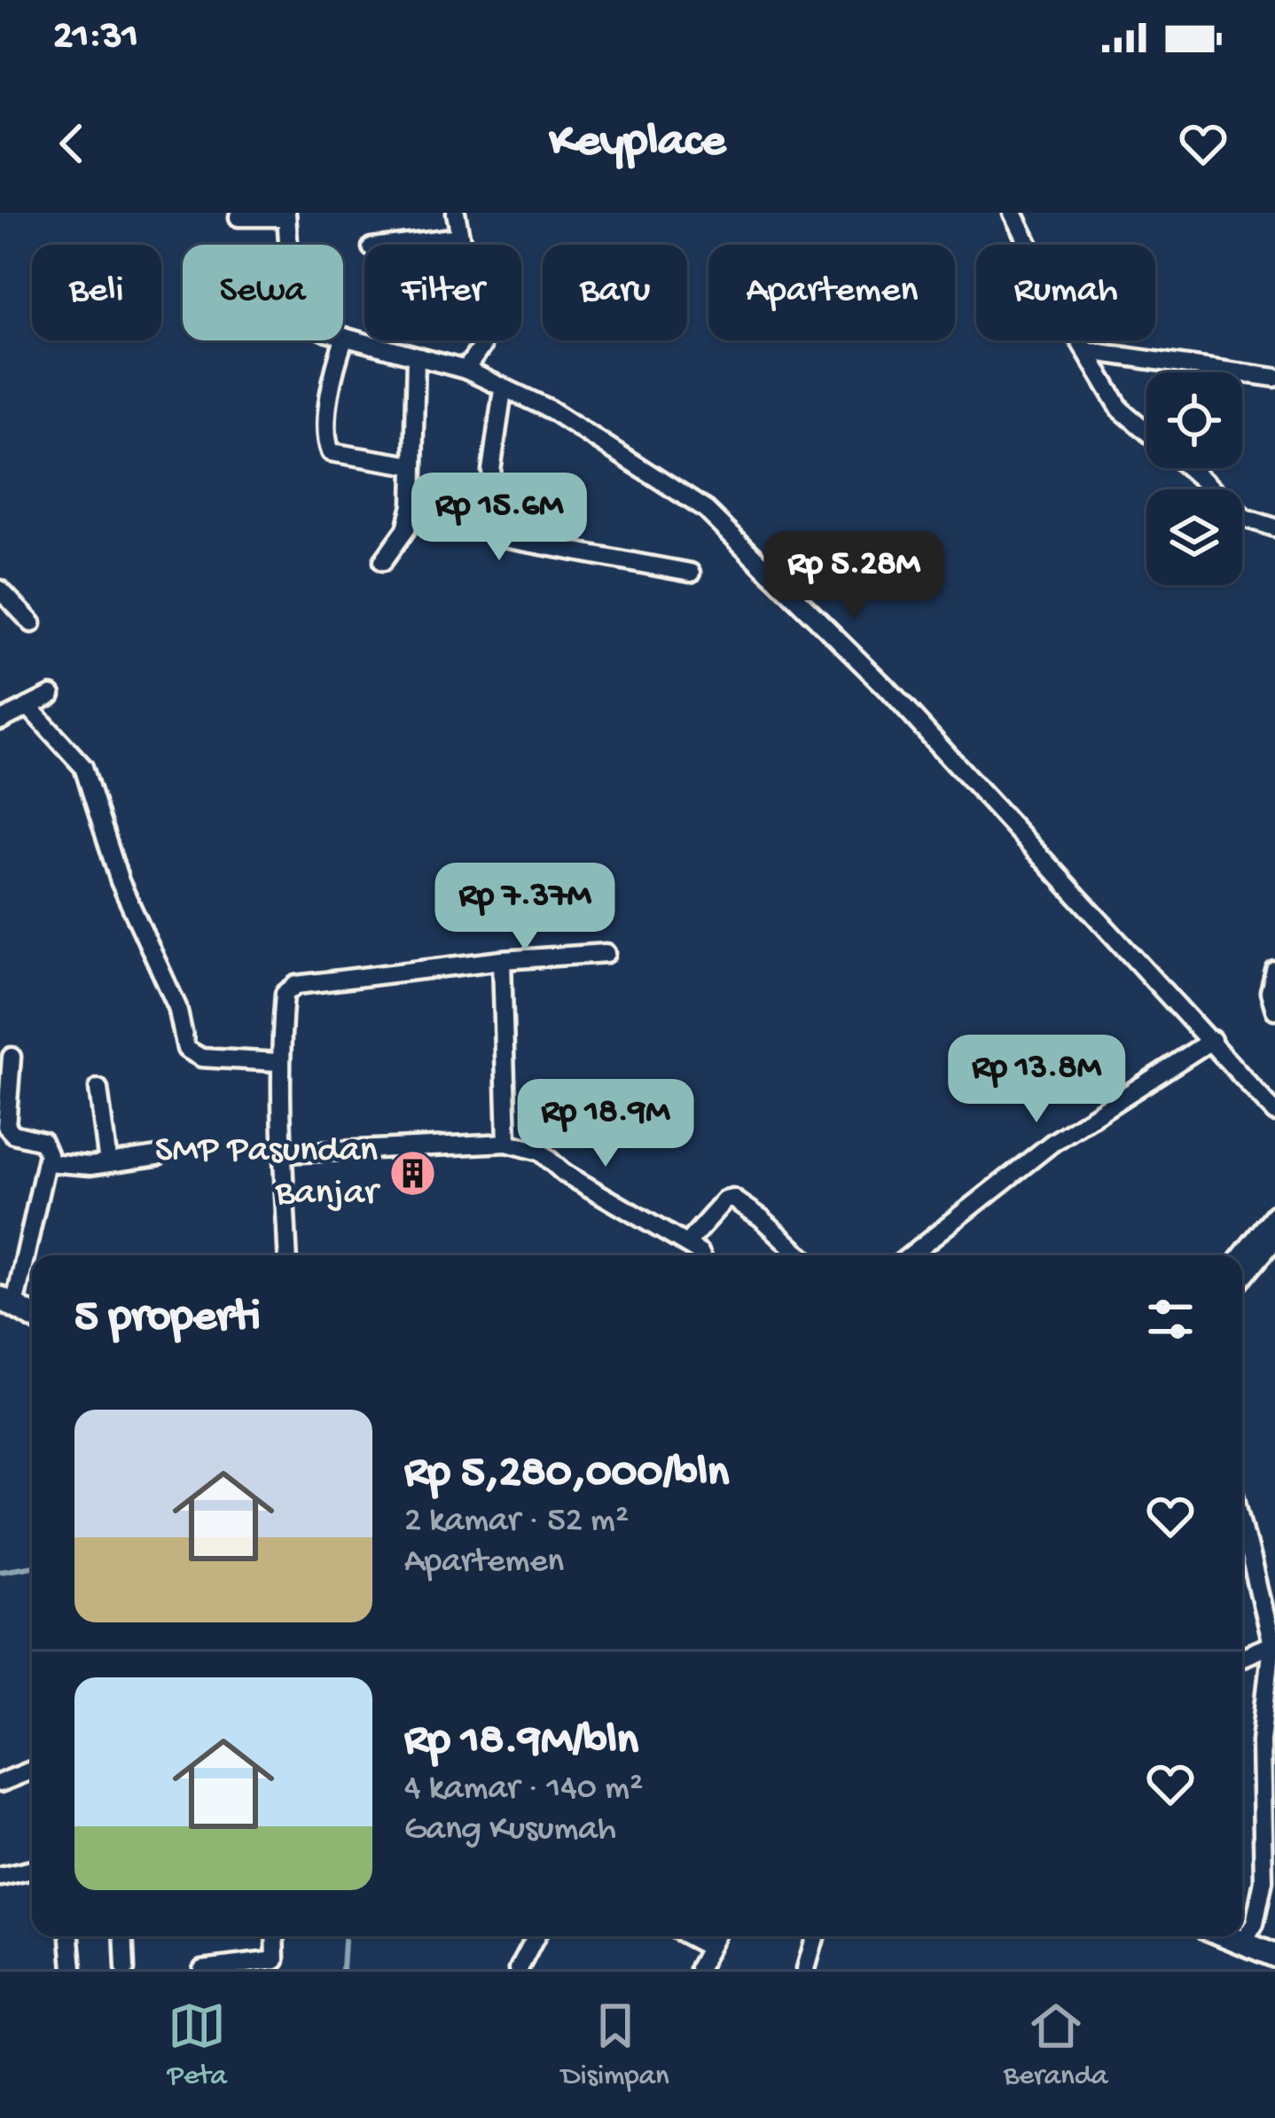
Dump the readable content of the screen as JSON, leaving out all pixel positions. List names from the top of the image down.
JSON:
{
  "places": {
    "building": ["SMP Pasundan Banjar"]
  },
  "page": {
    "status": "21:31",
    "header": "Keyplace",
    "chip": [
      "Beli",
      "Sewa",
      "Filter",
      "Baru",
      "Apartemen",
      "Rumah"
    ],
    "price": [
      "Rp 15.6M",
      "Rp 5.28M",
      "Rp 7.37M",
      "Rp 13.8M",
      "Rp 18.9M"
    ],
    "heading": "5 properti",
    "list": [
      {
        "name": "Rp 5,280,000/bln",
        "note": "2 kamar · 52 m² · Apartemen"
      },
      {
        "name": "Rp 18.9M/bln",
        "note": "4 kamar · 140 m² · Gang Kusumah"
      }
    ],
    "tabs": ["Peta", "Disimpan", "Beranda"]
  }
}
